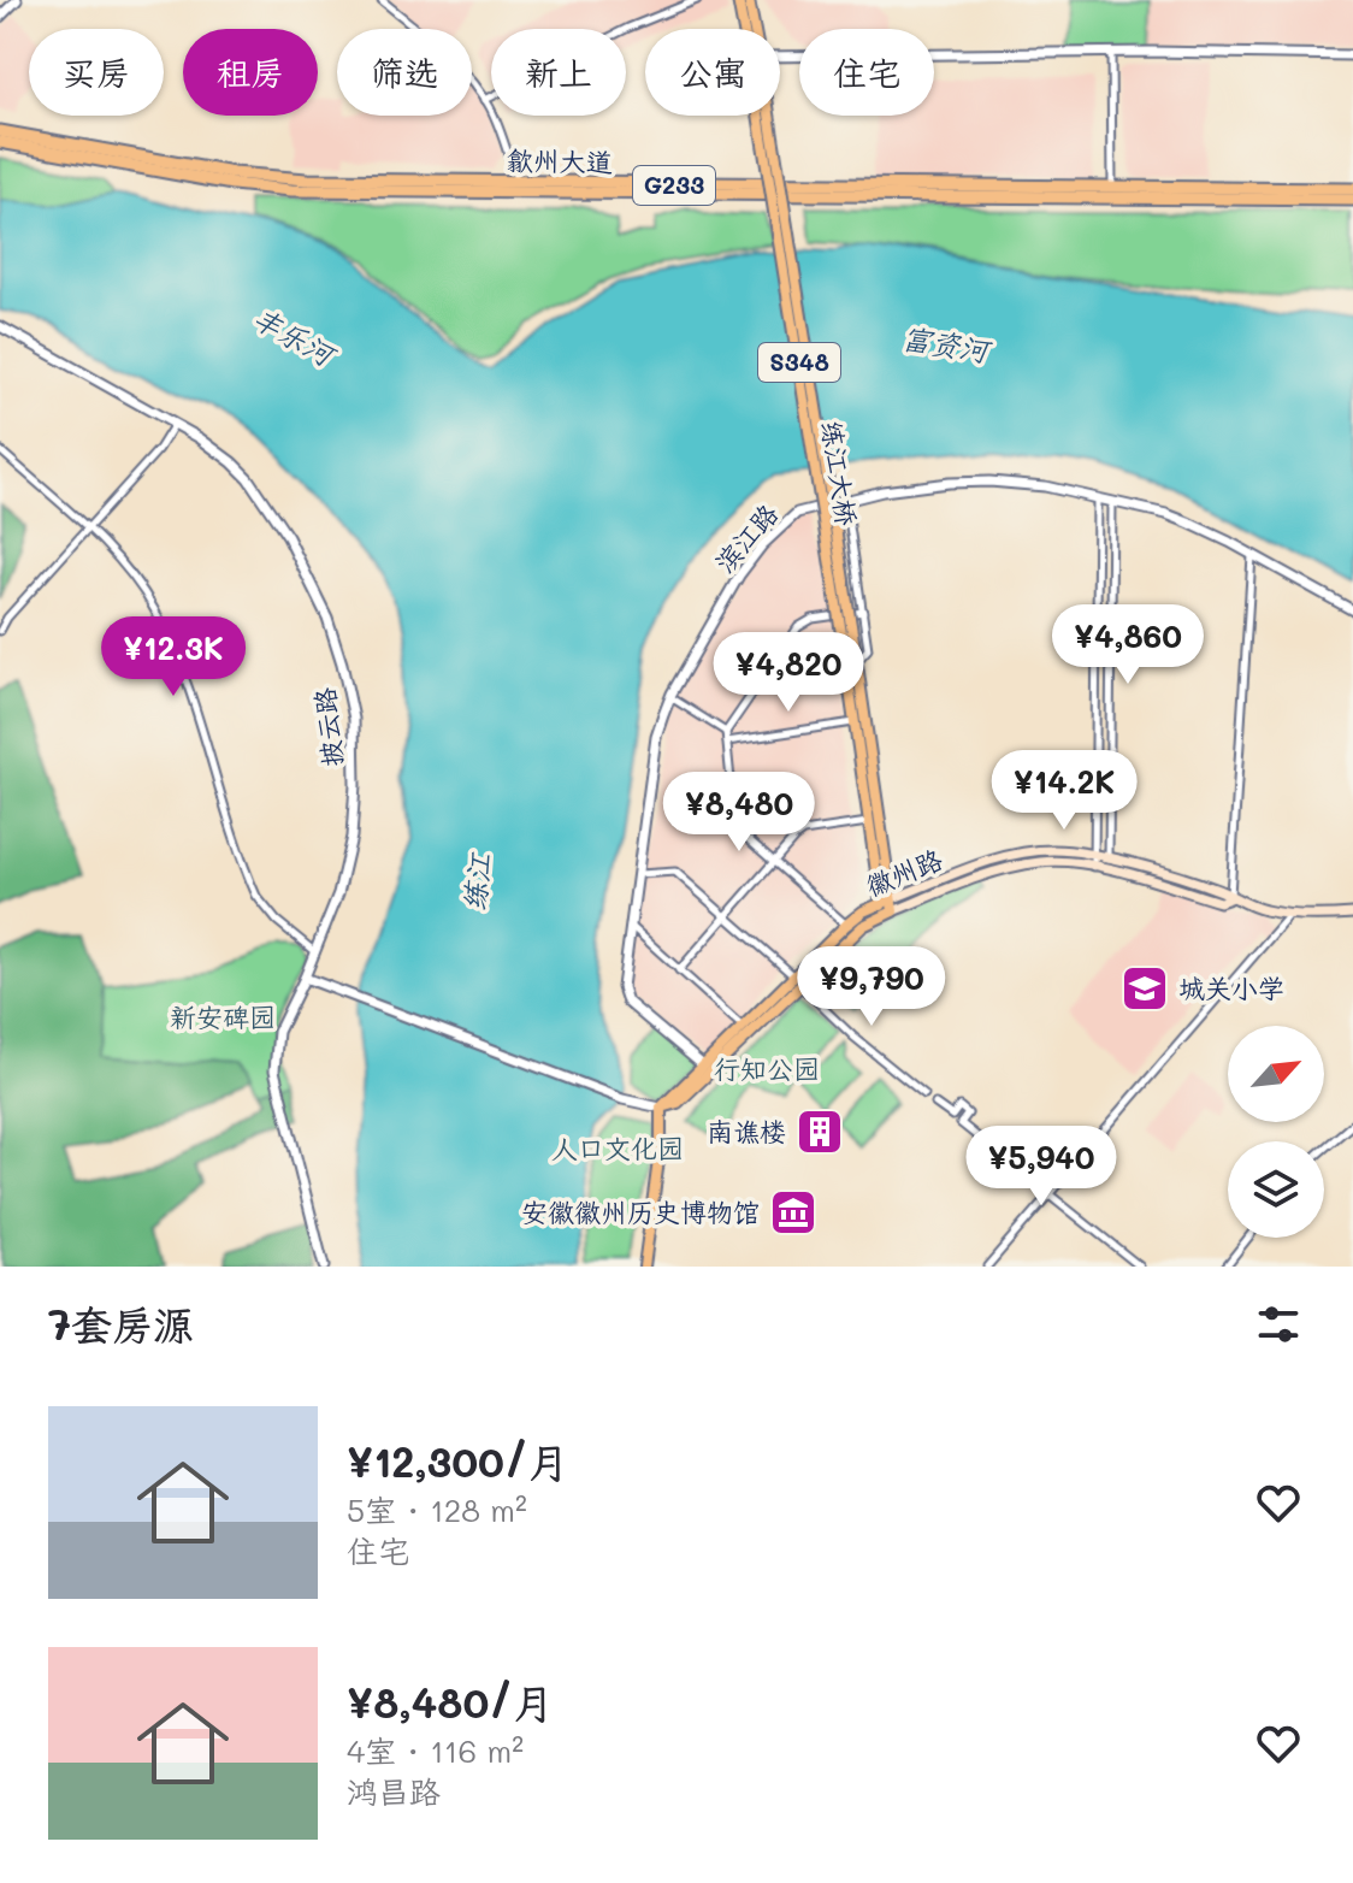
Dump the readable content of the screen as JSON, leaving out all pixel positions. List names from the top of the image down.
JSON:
{
  "streets": {
    "highway": ["歙州大道", "G233"],
    "main road": ["S348", "练江大桥", "徽州路"],
    "street": ["滨江路", "披云路"]
  },
  "crossings": [
    ["S348", "练江大桥"],
    ["S348", "徽州路"],
    ["滨江路", "徽州路"]
  ],
  "water": ["丰乐河", "富资河", "练江"],
  "parks": ["新安碑园", "行知公园", "人口文化园"],
  "places": {
    "school or university": ["城关小学"],
    "building": ["南谯楼"],
    "museum": ["安徽徽州历史博物馆"]
  },
  "north": "top right",
  "page": {
    "chip": [
      "买房",
      "租房",
      "筛选",
      "新上",
      "公寓",
      "住宅"
    ],
    "price": [
      "¥4,860",
      "¥12.3K",
      "¥4,820",
      "¥14.2K",
      "¥8,480",
      "¥9,790",
      "¥5,940"
    ],
    "heading": "7套房源",
    "list": [
      {
        "name": "¥12,300/月",
        "note": "5室 · 128 m² · 住宅"
      },
      {
        "name": "¥8,480/月",
        "note": "4室 · 116 m² · 鸿昌路"
      }
    ]
  }
}
